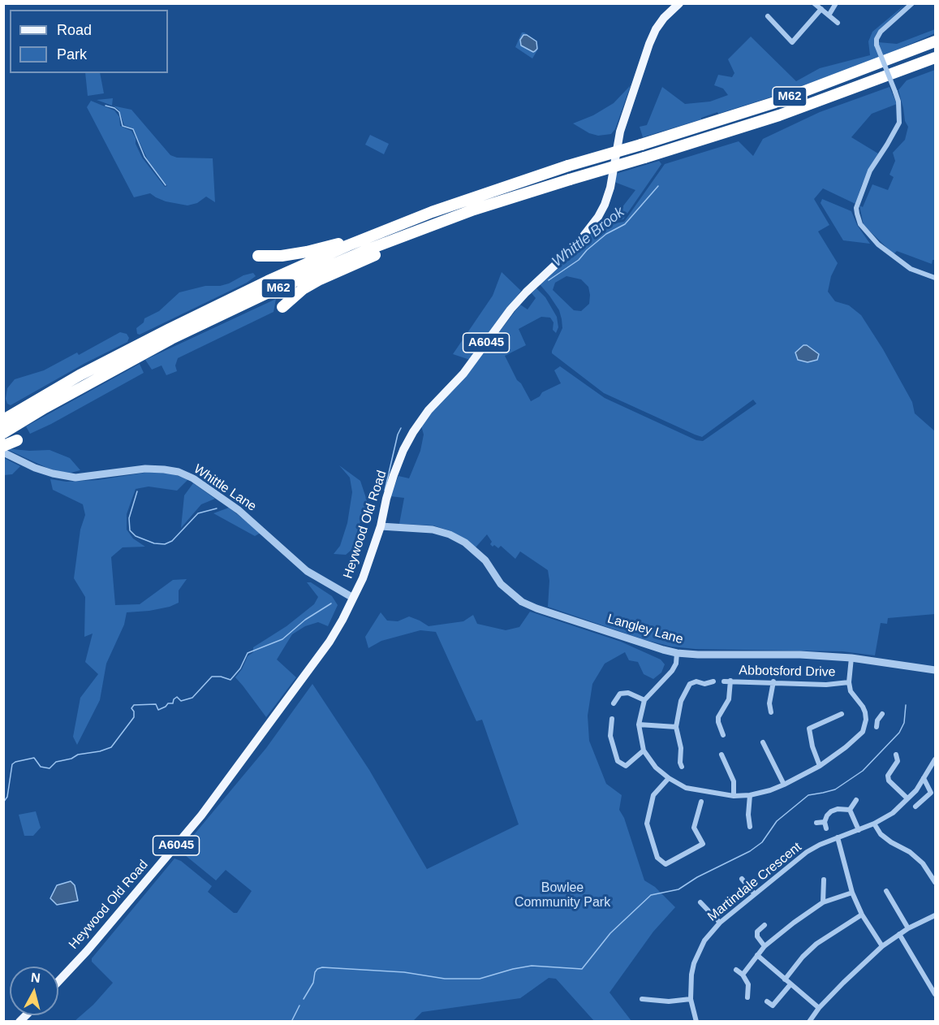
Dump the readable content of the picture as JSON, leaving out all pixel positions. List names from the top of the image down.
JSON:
{
  "streets": {
    "highway": ["M62"],
    "main road": ["A6045", "Heywood Old Road"],
    "street": [
      "Whittle Lane",
      "Langley Lane",
      "Abbotsford Drive",
      "Martindale Crescent"
    ]
  },
  "crossings": [
    ["Whittle Lane", "Heywood Old Road"],
    ["Heywood Old Road", "Langley Lane"]
  ],
  "water": ["Whittle Brook"],
  "parks": ["Bowlee Community Park"],
  "legend": ["Road", "Park"],
  "north": "top"
}
